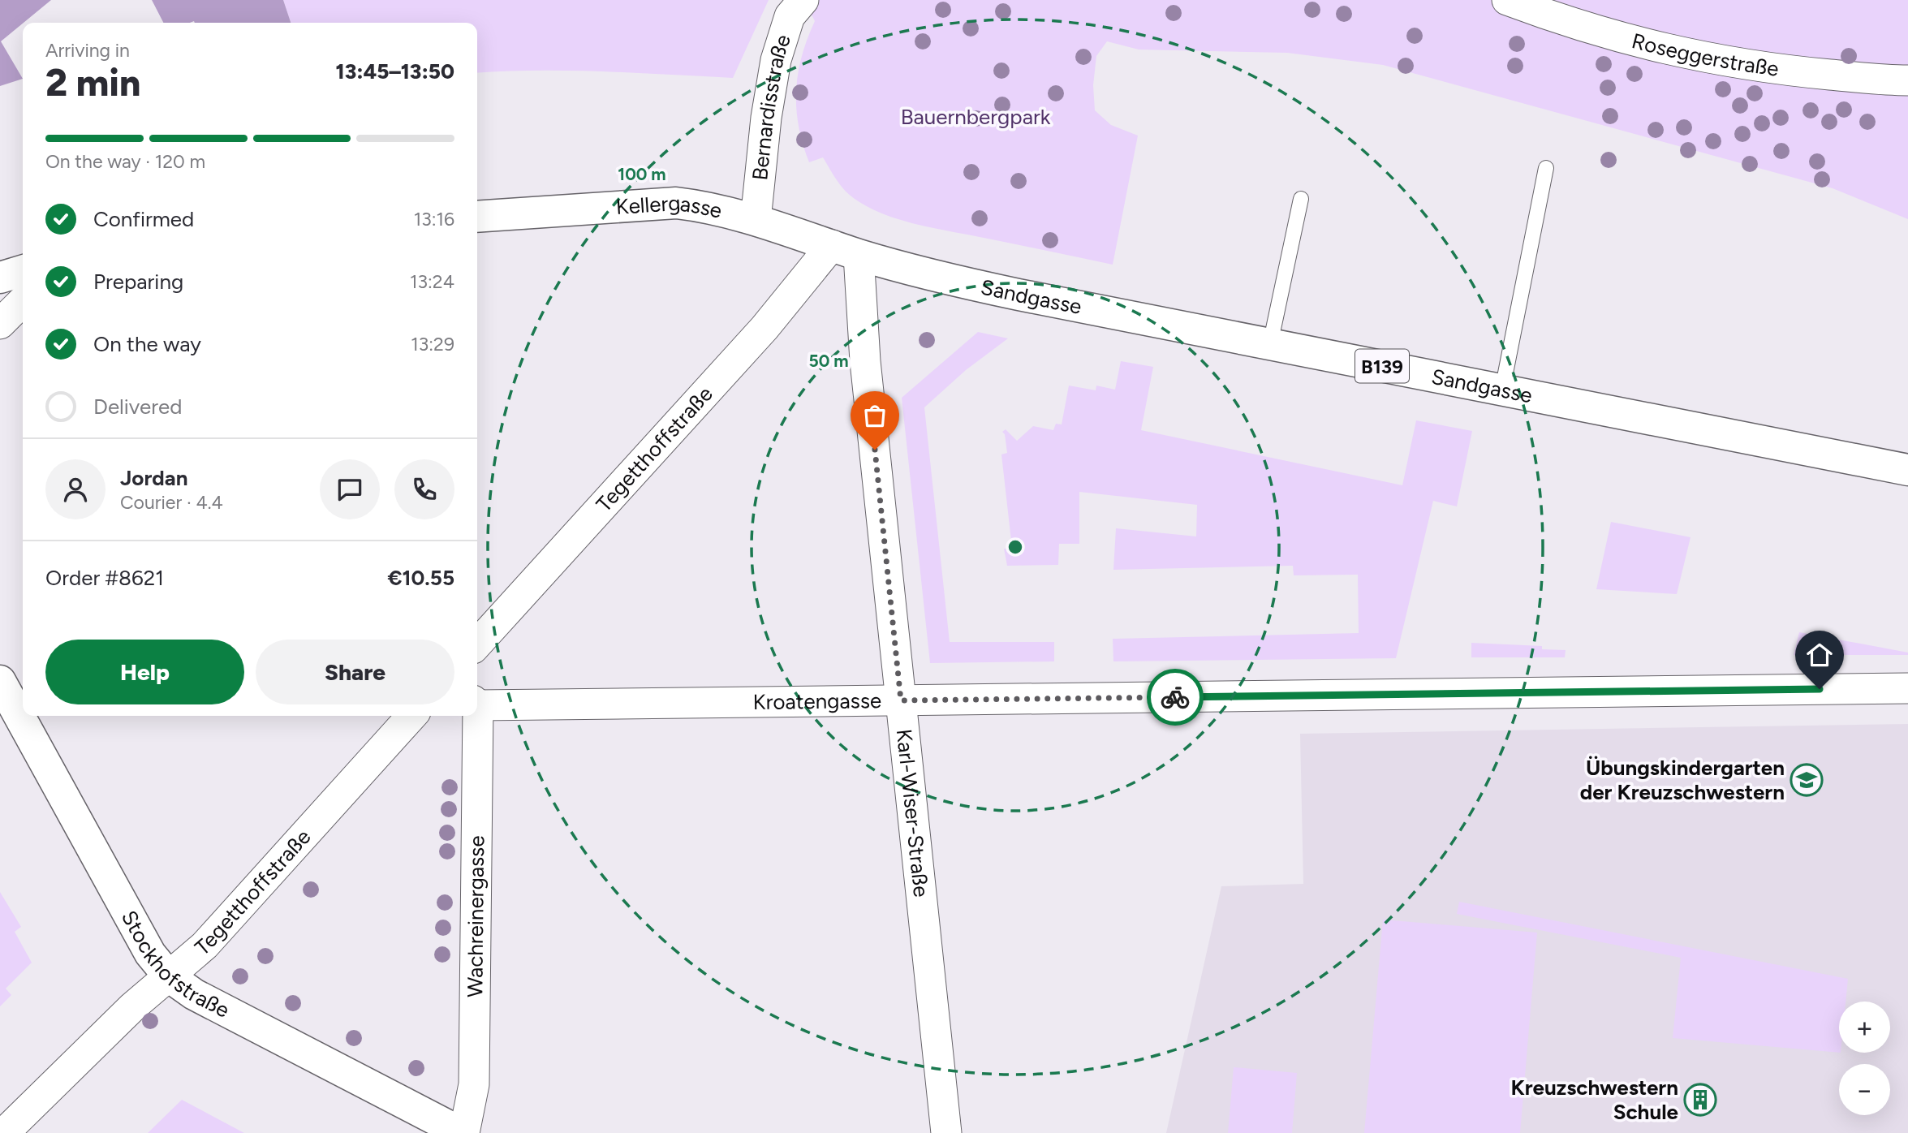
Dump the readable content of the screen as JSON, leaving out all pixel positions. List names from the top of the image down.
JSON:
{
  "streets": {
    "main road": [
      "Kellergasse",
      "Sandgasse",
      "B139",
      "Stockhofstraße"
    ],
    "street": [
      "Roseggerstraße",
      "Bernardisstraße",
      "Tegetthoffstraße",
      "Kroatengasse",
      "Karl-Wiser-Straße",
      "Wachreinergasse"
    ]
  },
  "crossings": [
    ["Bernardisstraße", "Kellergasse"],
    ["Kellergasse", "Sandgasse"],
    ["Kellergasse", "Tegetthoffstraße"],
    ["Kellergasse", "Karl-Wiser-Straße"],
    ["Sandgasse", "Tegetthoffstraße"],
    ["Sandgasse", "Karl-Wiser-Straße"],
    ["Tegetthoffstraße", "Karl-Wiser-Straße"],
    ["Tegetthoffstraße", "Stockhofstraße"],
    ["Kroatengasse", "Karl-Wiser-Straße"],
    ["Wachreinergasse", "Stockhofstraße"]
  ],
  "parks": ["Bauernbergpark"],
  "places": {
    "school or university": ["Übungskindergarten der Kreuzschwestern"],
    "building": ["Kreuzschwestern Schule"]
  },
  "page": {
    "heading": ["2 min", "Arriving in", "13:45–13:50"],
    "panel": [
      "Jordan",
      "Courier · 4.4",
      "Order #8621",
      "€10.55"
    ],
    "bar": "On the way · 120 m",
    "list": [
      ["Confirmed", "13:16"],
      ["Preparing", "13:24"],
      ["On the way", "13:29"],
      "Delivered"
    ],
    "buttons": ["Help", "Share"],
    "map_buttons": ["+", "−"]
  },
  "rings": ["100 m", "50 m"]
}
